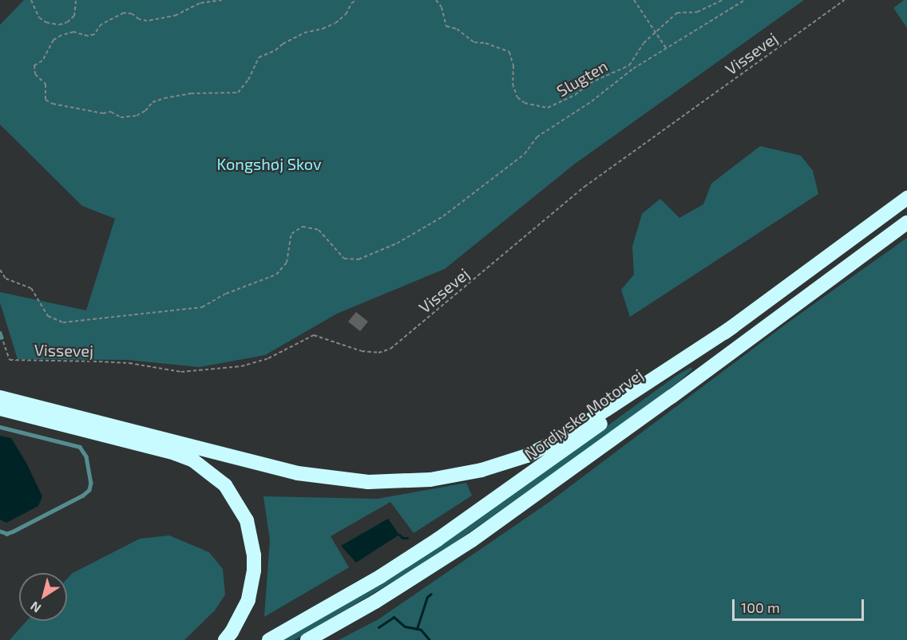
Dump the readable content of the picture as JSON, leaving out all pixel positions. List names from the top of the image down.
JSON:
{
  "streets": {
    "highway": ["Nordjyske Motorvej"],
    "path": ["Vissevej", "Slugten"]
  },
  "parks": ["Kongshøj Skov"],
  "scale_bar": "100 m",
  "north": "bottom left"
}
